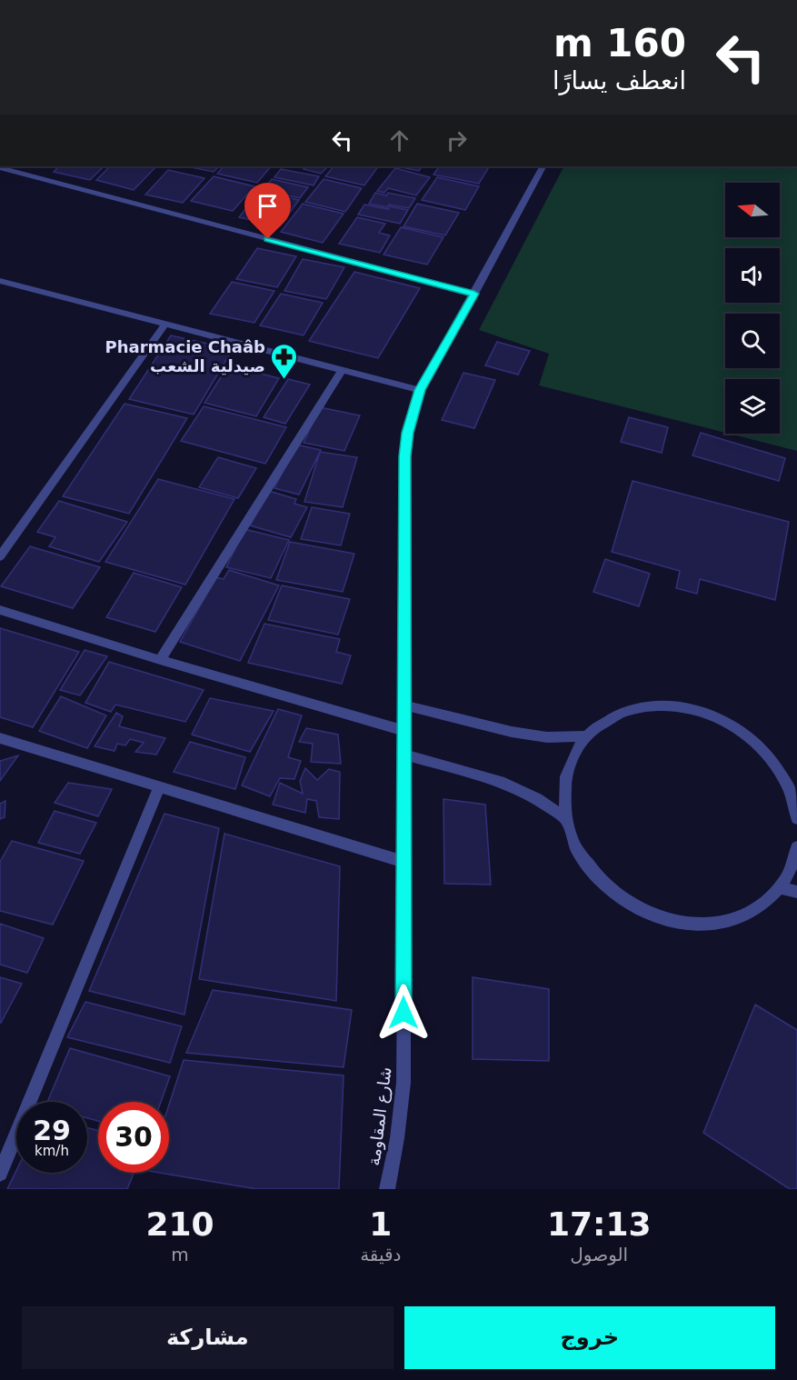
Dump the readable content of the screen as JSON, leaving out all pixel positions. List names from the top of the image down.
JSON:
{
  "streets": {
    "street": ["شارع المقاومة"]
  },
  "places": {
    "pharmacy": ["Pharmacie Chaâb صيدلية الشعب"]
  },
  "north": "left",
  "page": {
    "turn": ["160 m", "انعطف يسارًا"],
    "speed": "29 km/h",
    "limit": "30",
    "eta": [
      "17:13",
      "الوصول",
      "1",
      "دقيقة",
      "210",
      "m"
    ],
    "buttons": ["خروج", "مشاركة"]
  }
}
